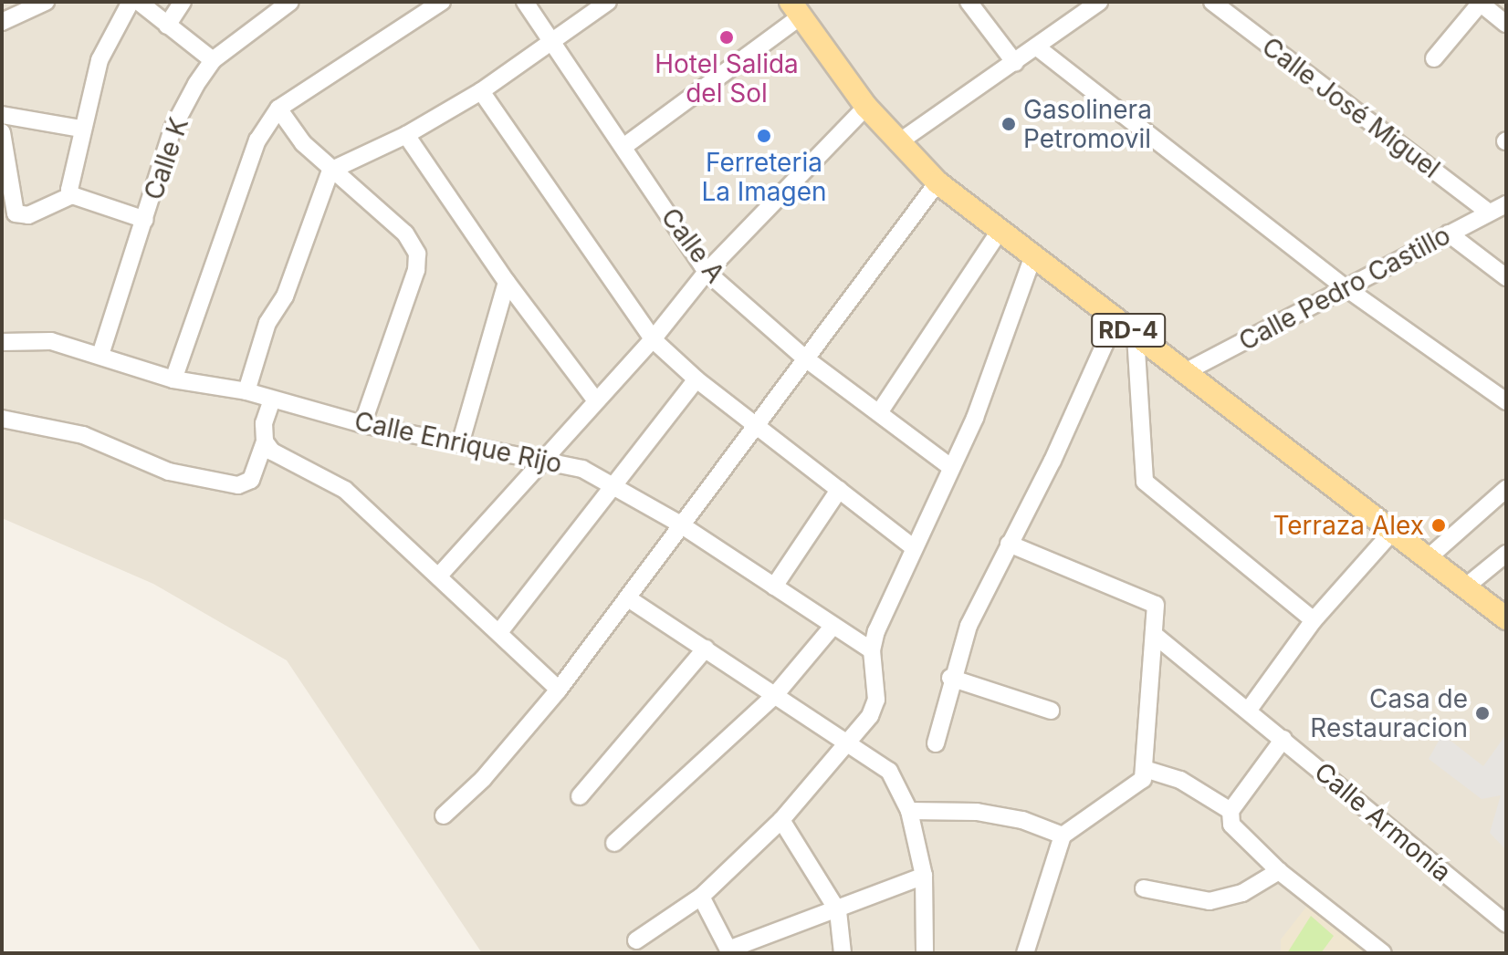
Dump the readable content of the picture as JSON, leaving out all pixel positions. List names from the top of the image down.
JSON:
{
  "streets": {
    "main road": ["RD-4"],
    "street": [
      "Calle José Miguel",
      "Calle K",
      "Calle A",
      "Calle Pedro Castillo",
      "Calle Enrique Rijo",
      "Calle Armonía"
    ]
  },
  "crossings": [
    ["Calle José Miguel", "Calle Pedro Castillo"],
    ["Calle K", "Calle Enrique Rijo"],
    ["Calle Pedro Castillo", "RD-4"]
  ],
  "places": [
    "Hotel Salida del Sol",
    "Gasolinera Petromovil",
    "Ferreteria La Imagen",
    "Terraza Alex",
    "Casa de Restauracion"
  ]
}
